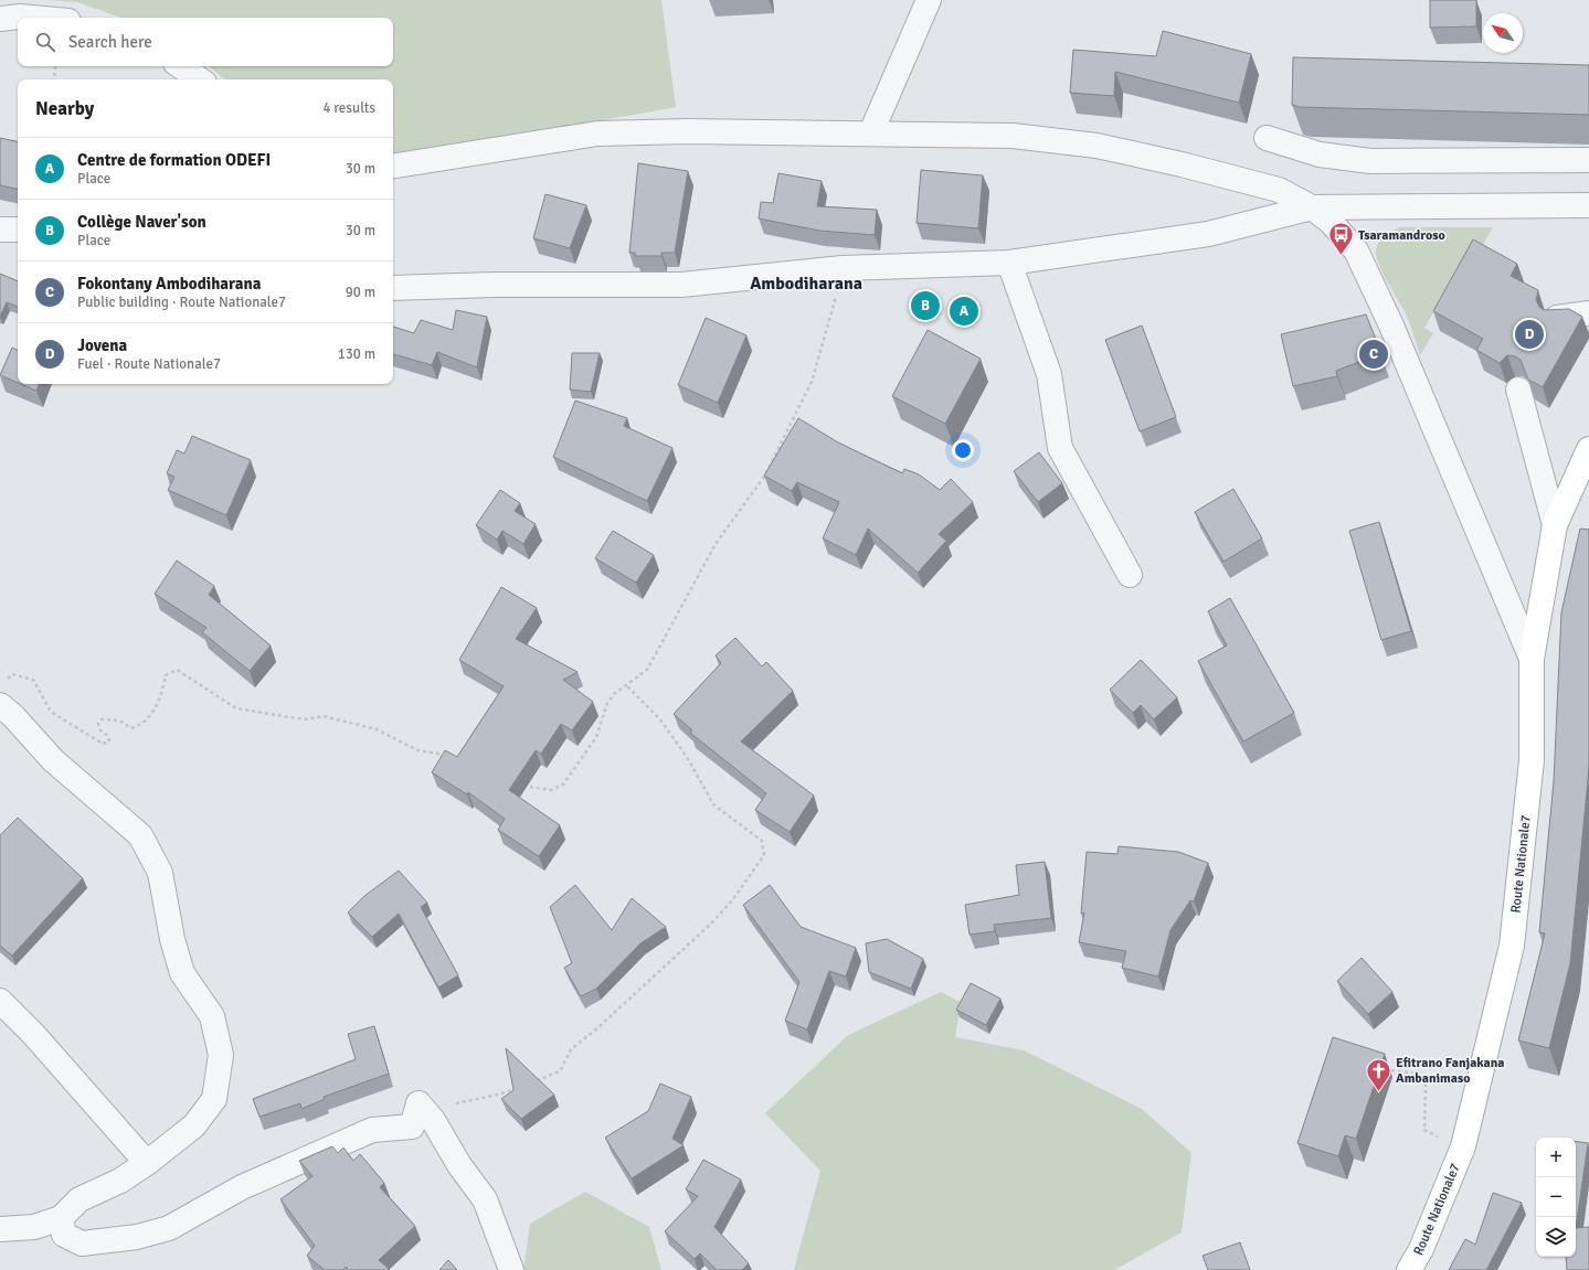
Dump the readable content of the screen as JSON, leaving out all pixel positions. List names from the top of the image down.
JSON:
{
  "streets": {
    "main road": ["Route Nationale7"]
  },
  "districts": ["Ambodiharana"],
  "places": {
    "bus stop": ["Tsaramandroso"],
    "church": ["Efitrano Fanjakana Ambanimaso"]
  },
  "north": "top left",
  "page": {
    "search": "Search here",
    "heading": ["Nearby", "4 results"],
    "list": [
      {
        "mark": "A",
        "name": "Centre de formation ODEFI",
        "note": "Place",
        "value": "30 m"
      },
      {
        "mark": "B",
        "name": "Collège Naver'son",
        "note": "Place",
        "value": "30 m"
      },
      {
        "mark": "C",
        "name": "Fokontany Ambodiharana",
        "note": "Public building · Route Nationale7",
        "value": "90 m"
      },
      {
        "mark": "D",
        "name": "Jovena",
        "note": "Fuel · Route Nationale7",
        "value": "130 m"
      }
    ],
    "pins": [
      "B",
      "A",
      "D",
      "C"
    ],
    "map_buttons": ["+", "−"]
  }
}
